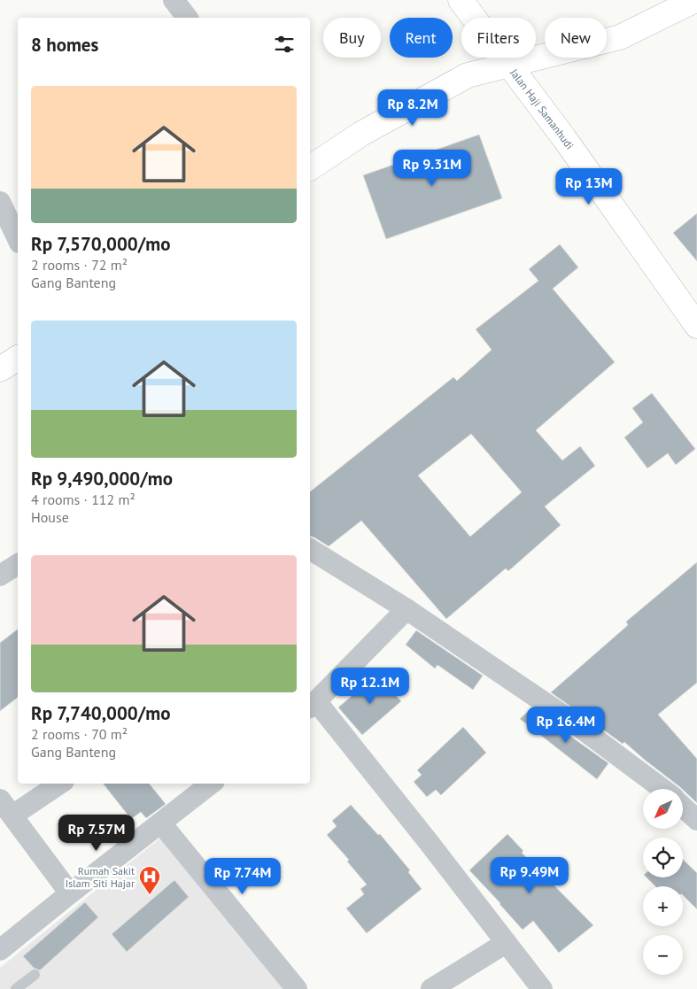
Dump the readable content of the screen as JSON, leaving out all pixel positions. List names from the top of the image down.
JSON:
{
  "streets": {
    "main road": ["Jalan Haji Samanhudi"]
  },
  "places": {
    "hospital": ["Rumah Sakit Islam Siti Hajar"]
  },
  "north": "bottom left",
  "page": {
    "chip": [
      "Buy",
      "Rent",
      "Filters",
      "New"
    ],
    "heading": "8 homes",
    "list": [
      {
        "name": "Rp 7,570,000/mo",
        "note": "2 rooms · 72 m² · Gang Banteng"
      },
      {
        "name": "Rp 9,490,000/mo",
        "note": "4 rooms · 112 m² · House"
      },
      {
        "name": "Rp 7,740,000/mo",
        "note": "2 rooms · 70 m² · Gang Banteng"
      }
    ],
    "price": [
      "Rp 8.2M",
      "Rp 9.31M",
      "Rp 13M",
      "Rp 12.1M",
      "Rp 16.4M",
      "Rp 7.57M",
      "Rp 9.49M",
      "Rp 7.74M"
    ],
    "map_buttons": ["+", "−"]
  }
}
